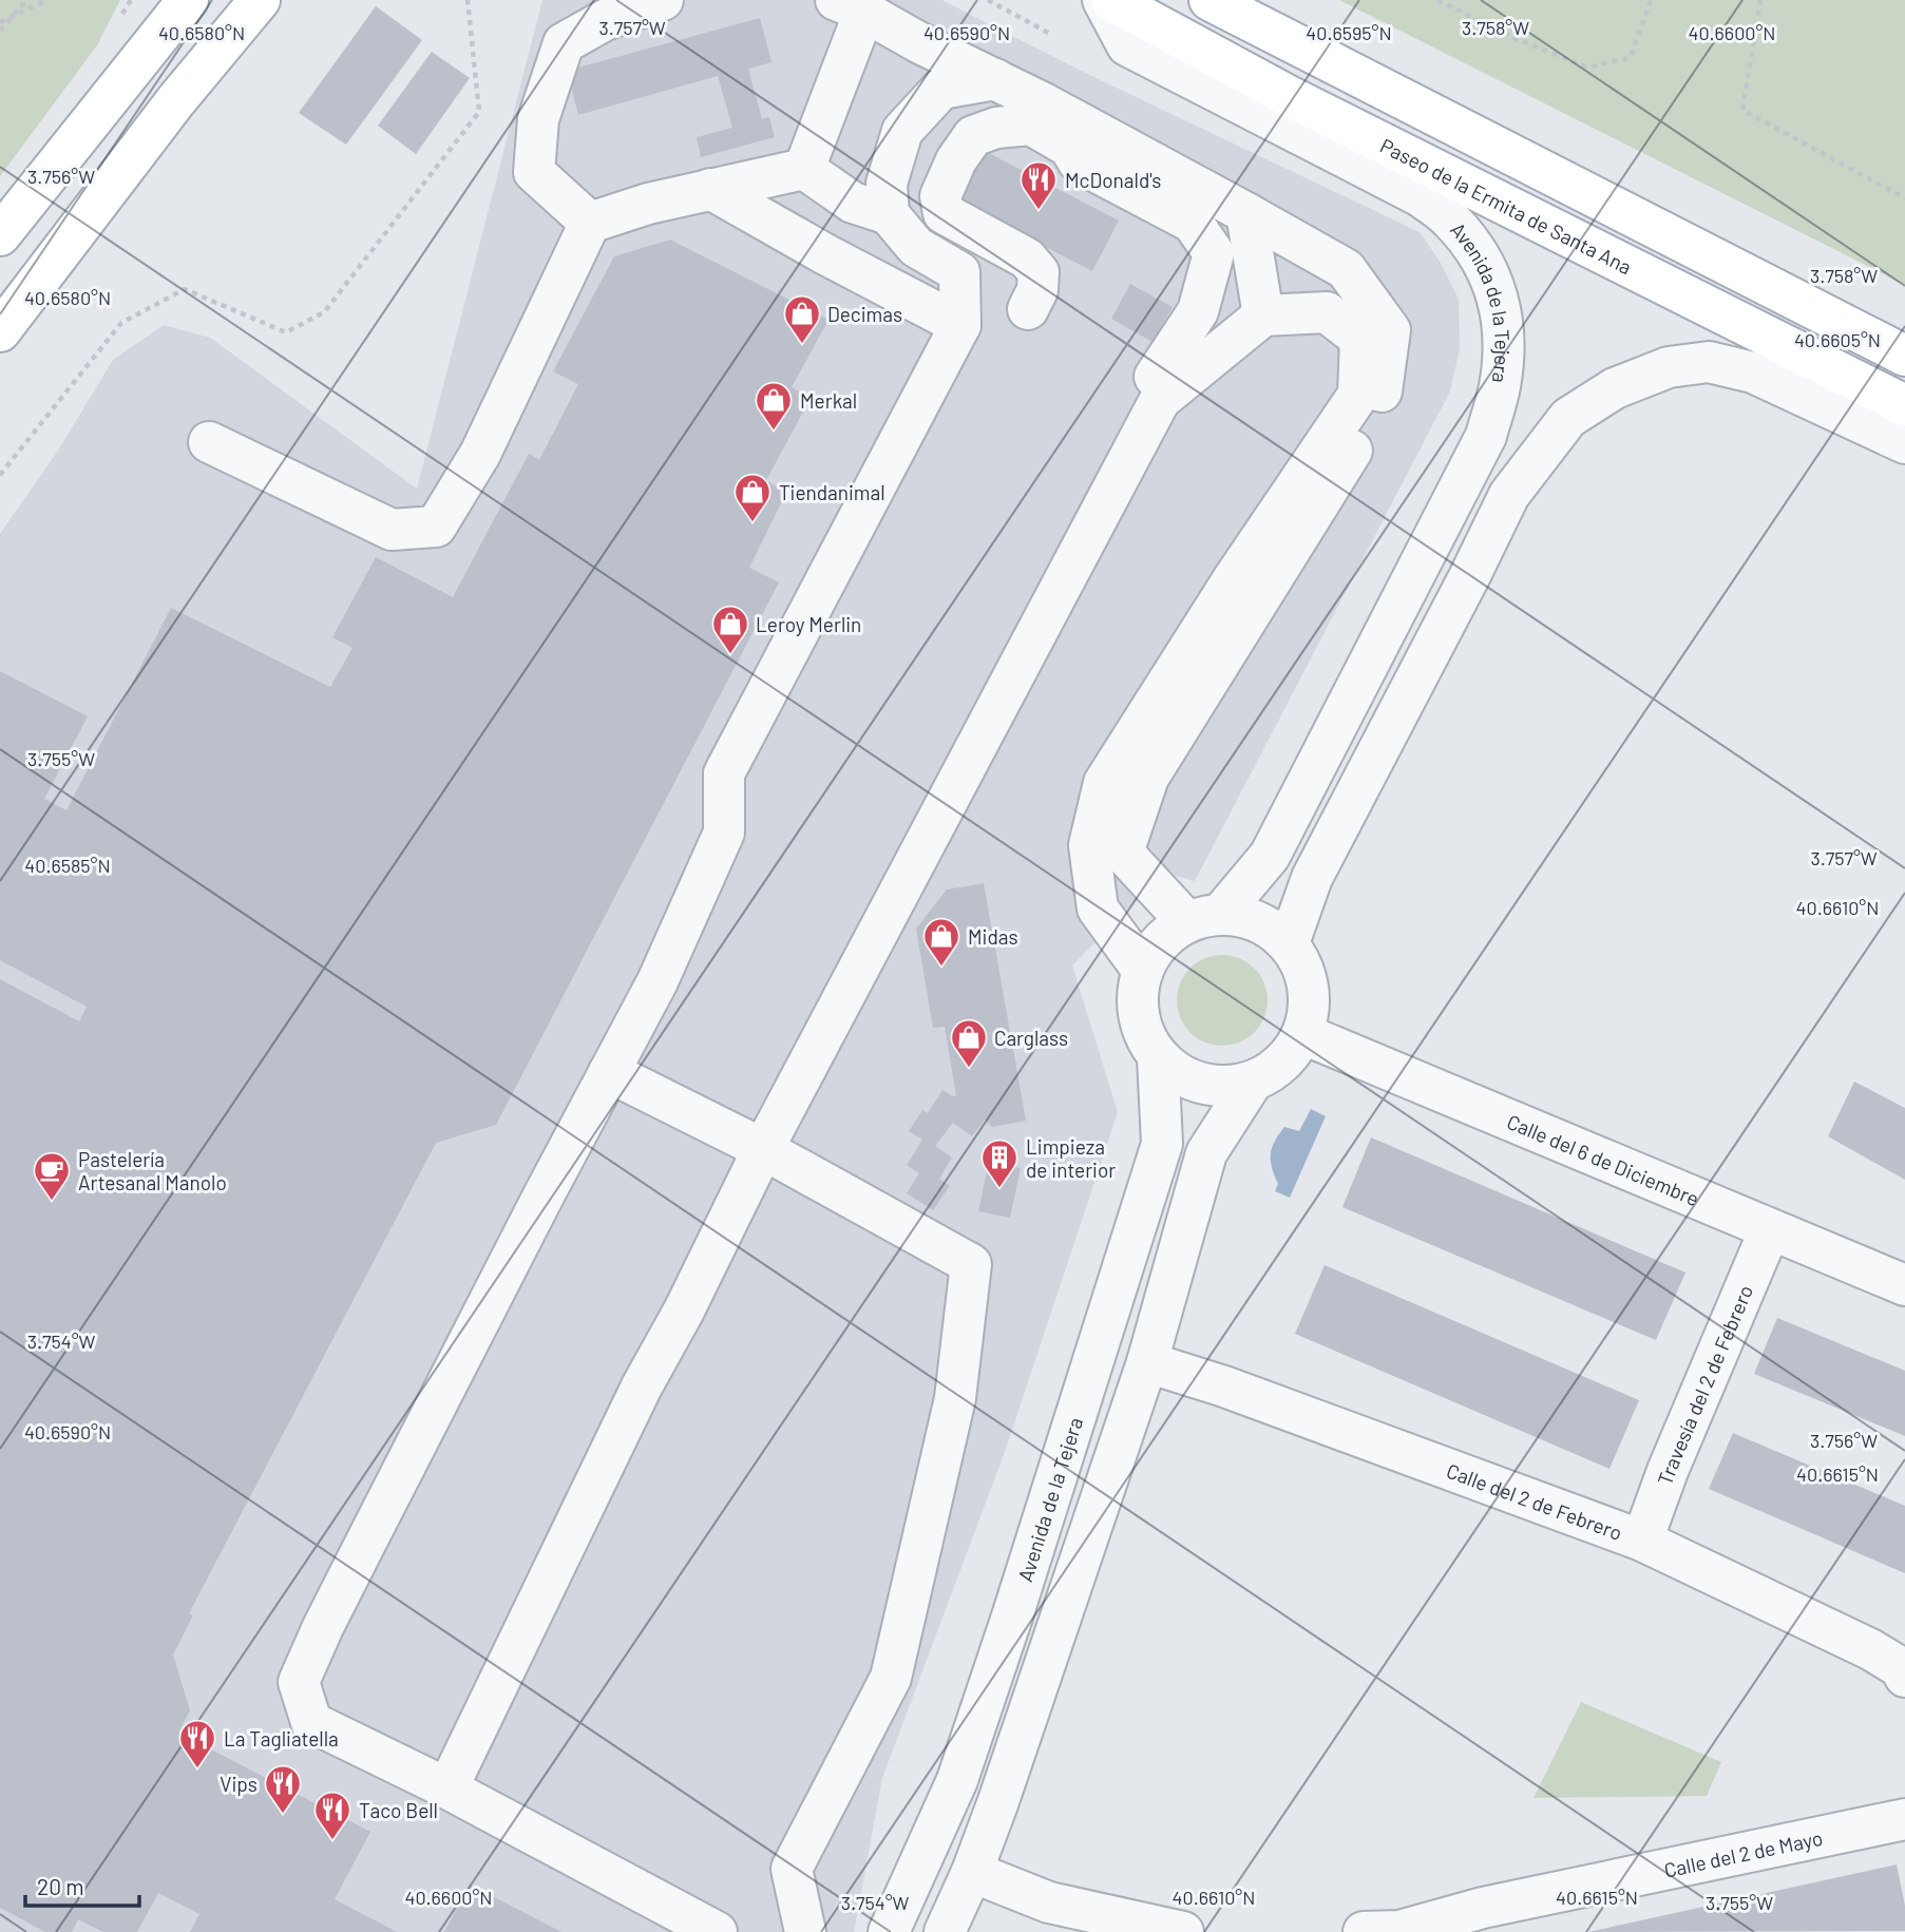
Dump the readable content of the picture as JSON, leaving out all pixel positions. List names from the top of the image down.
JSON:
{
  "streets": {
    "main road": ["Paseo de la Ermita de Santa Ana"],
    "street": [
      "Avenida de la Tejera",
      "Calle del 6 de Diciembre",
      "Travesía del 2 de Febrero",
      "Calle del 2 de Febrero",
      "Calle del 2 de Mayo"
    ]
  },
  "crossings": [
    ["Avenida de la Tejera", "Calle del 6 de Diciembre"],
    ["Calle del 6 de Diciembre", "Travesía del 2 de Febrero"],
    ["Travesía del 2 de Febrero", "Calle del 2 de Febrero"]
  ],
  "places": {
    "restaurant": [
      "McDonald's",
      "La Tagliatella",
      "Vips",
      "Taco Bell"
    ],
    "shop": [
      "Decimas",
      "Merkal",
      "Tiendanimal",
      "Leroy Merlin",
      "Midas",
      "Carglass"
    ],
    "building": ["Limpieza de interior"],
    "cafe": ["Pastelería Artesanal Manolo"]
  },
  "scale_bar": "20 m",
  "coordinates": [
    "3.757°W",
    "3.758°W",
    "40.6580°N",
    "40.6590°N",
    "40.6595°N",
    "40.6600°N",
    "3.756°W",
    "40.6605°N",
    "3.755°W",
    "40.6585°N",
    "40.6610°N",
    "3.754°W",
    "40.6615°N"
  ]
}
